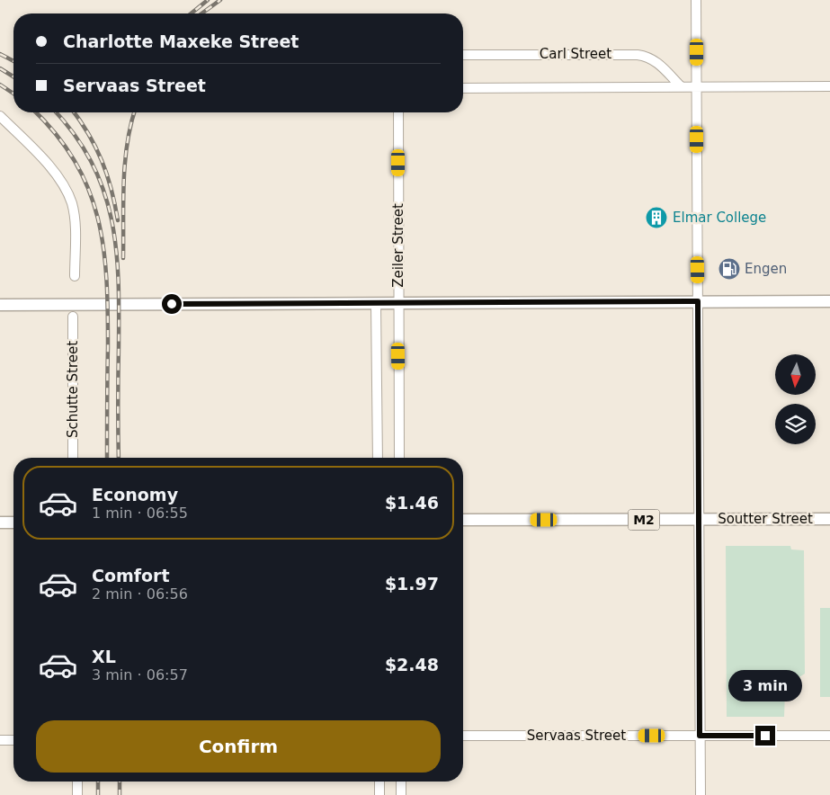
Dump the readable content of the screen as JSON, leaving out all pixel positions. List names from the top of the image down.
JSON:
{
  "streets": {
    "main road": ["Soutter Street", "M2"],
    "street": [
      "Carl Street",
      "Zeiler Street",
      "Schutte Street",
      "Servaas Street"
    ]
  },
  "places": {
    "building": ["Elmar College"],
    "fuel station": ["Engen"]
  },
  "north": "bottom",
  "page": {
    "banner": ["Charlotte Maxeke Street", "Servaas Street"],
    "list": [
      {
        "name": "Economy",
        "note": "1 min · 06:55",
        "value": "$1.46"
      },
      {
        "name": "Comfort",
        "note": "2 min · 06:56",
        "value": "$1.97"
      },
      {
        "name": "XL",
        "note": "3 min · 06:57",
        "value": "$2.48"
      }
    ],
    "bubble": "3 min",
    "buttons": "Confirm"
  }
}
